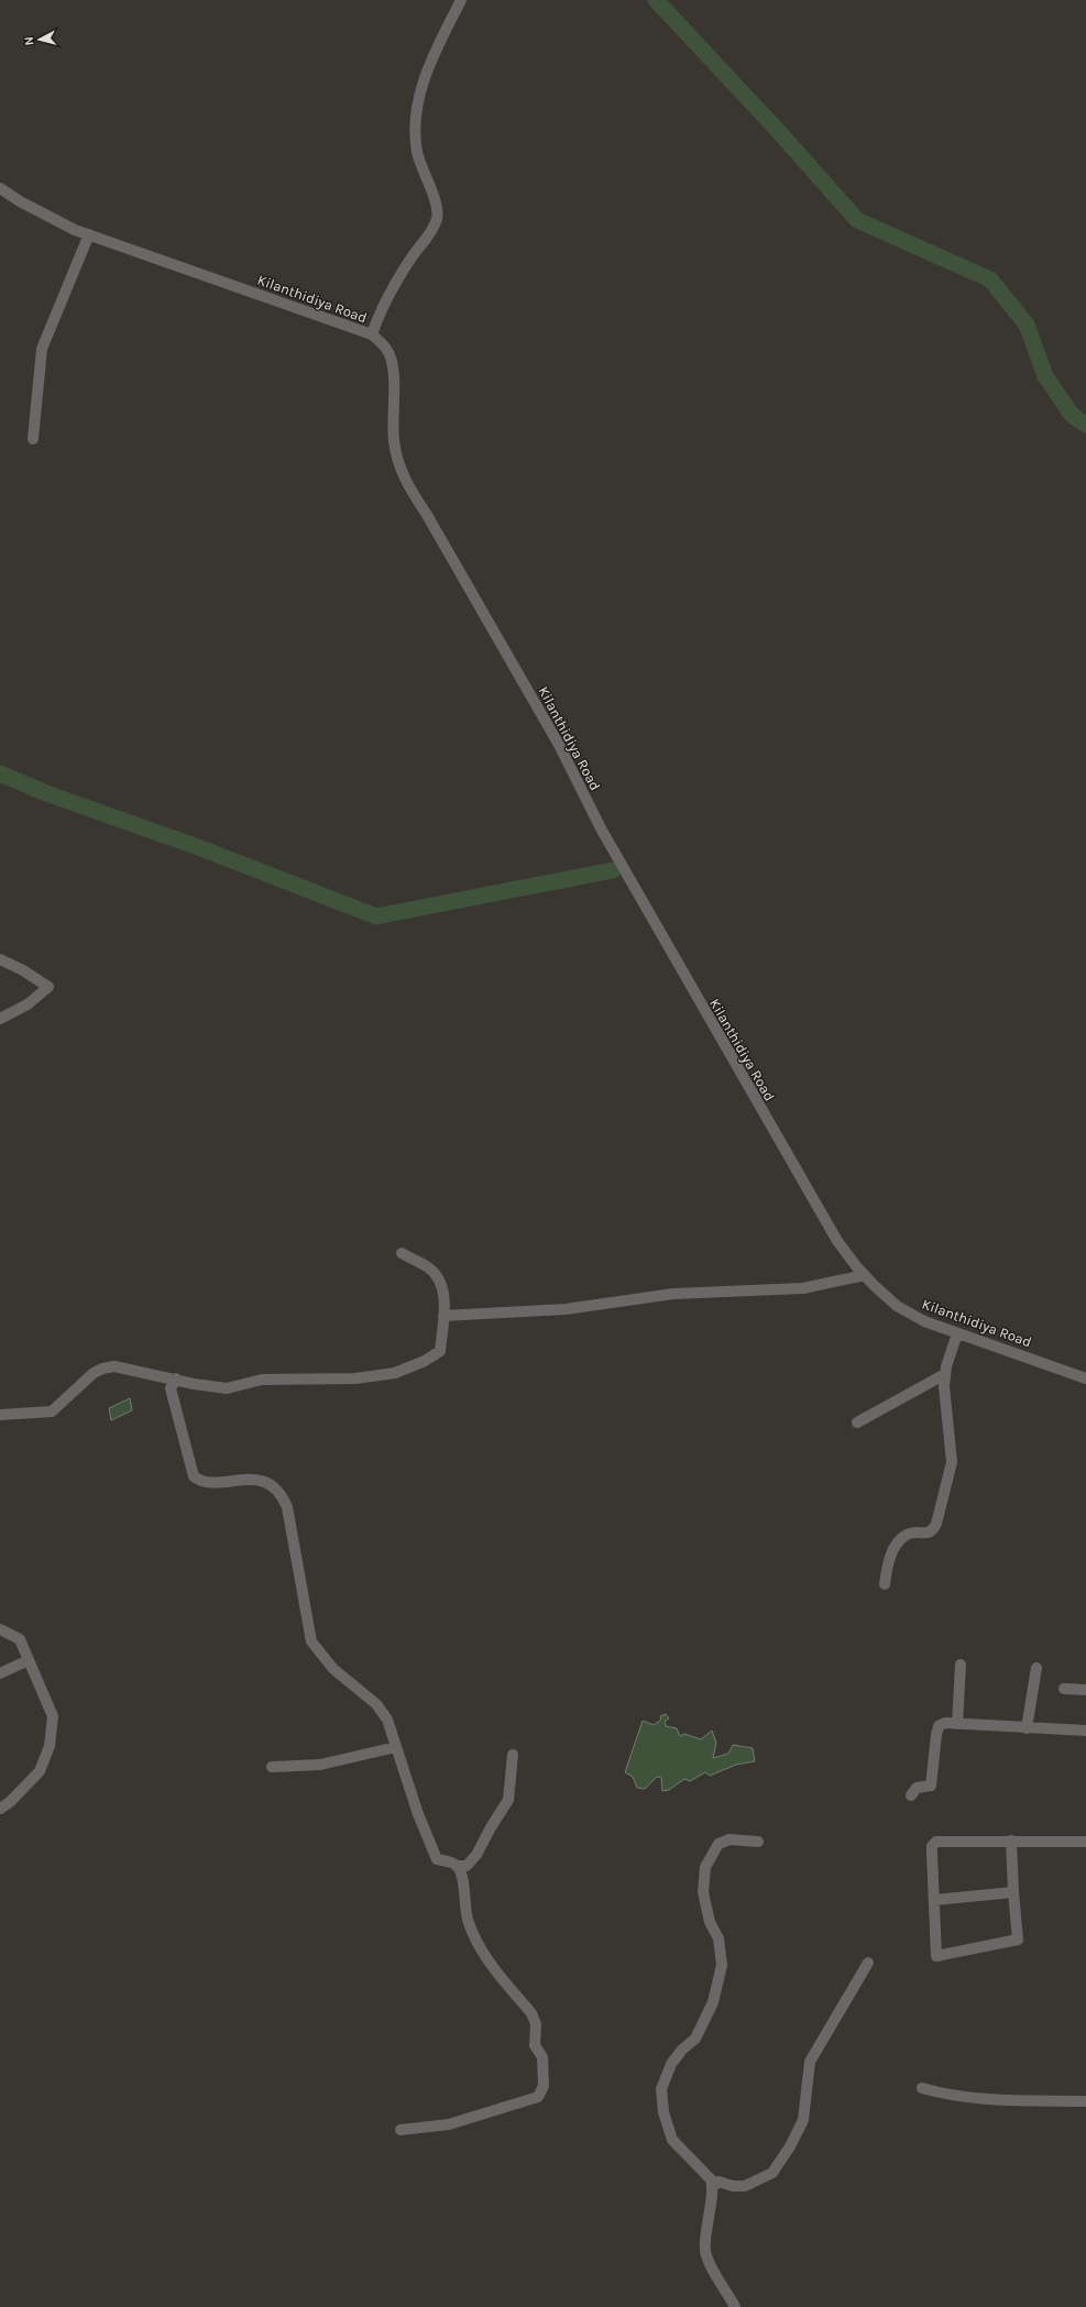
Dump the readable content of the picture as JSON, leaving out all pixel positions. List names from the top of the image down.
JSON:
{
  "streets": {
    "street": ["Kilanthidiya Road"]
  },
  "north": "left"
}
